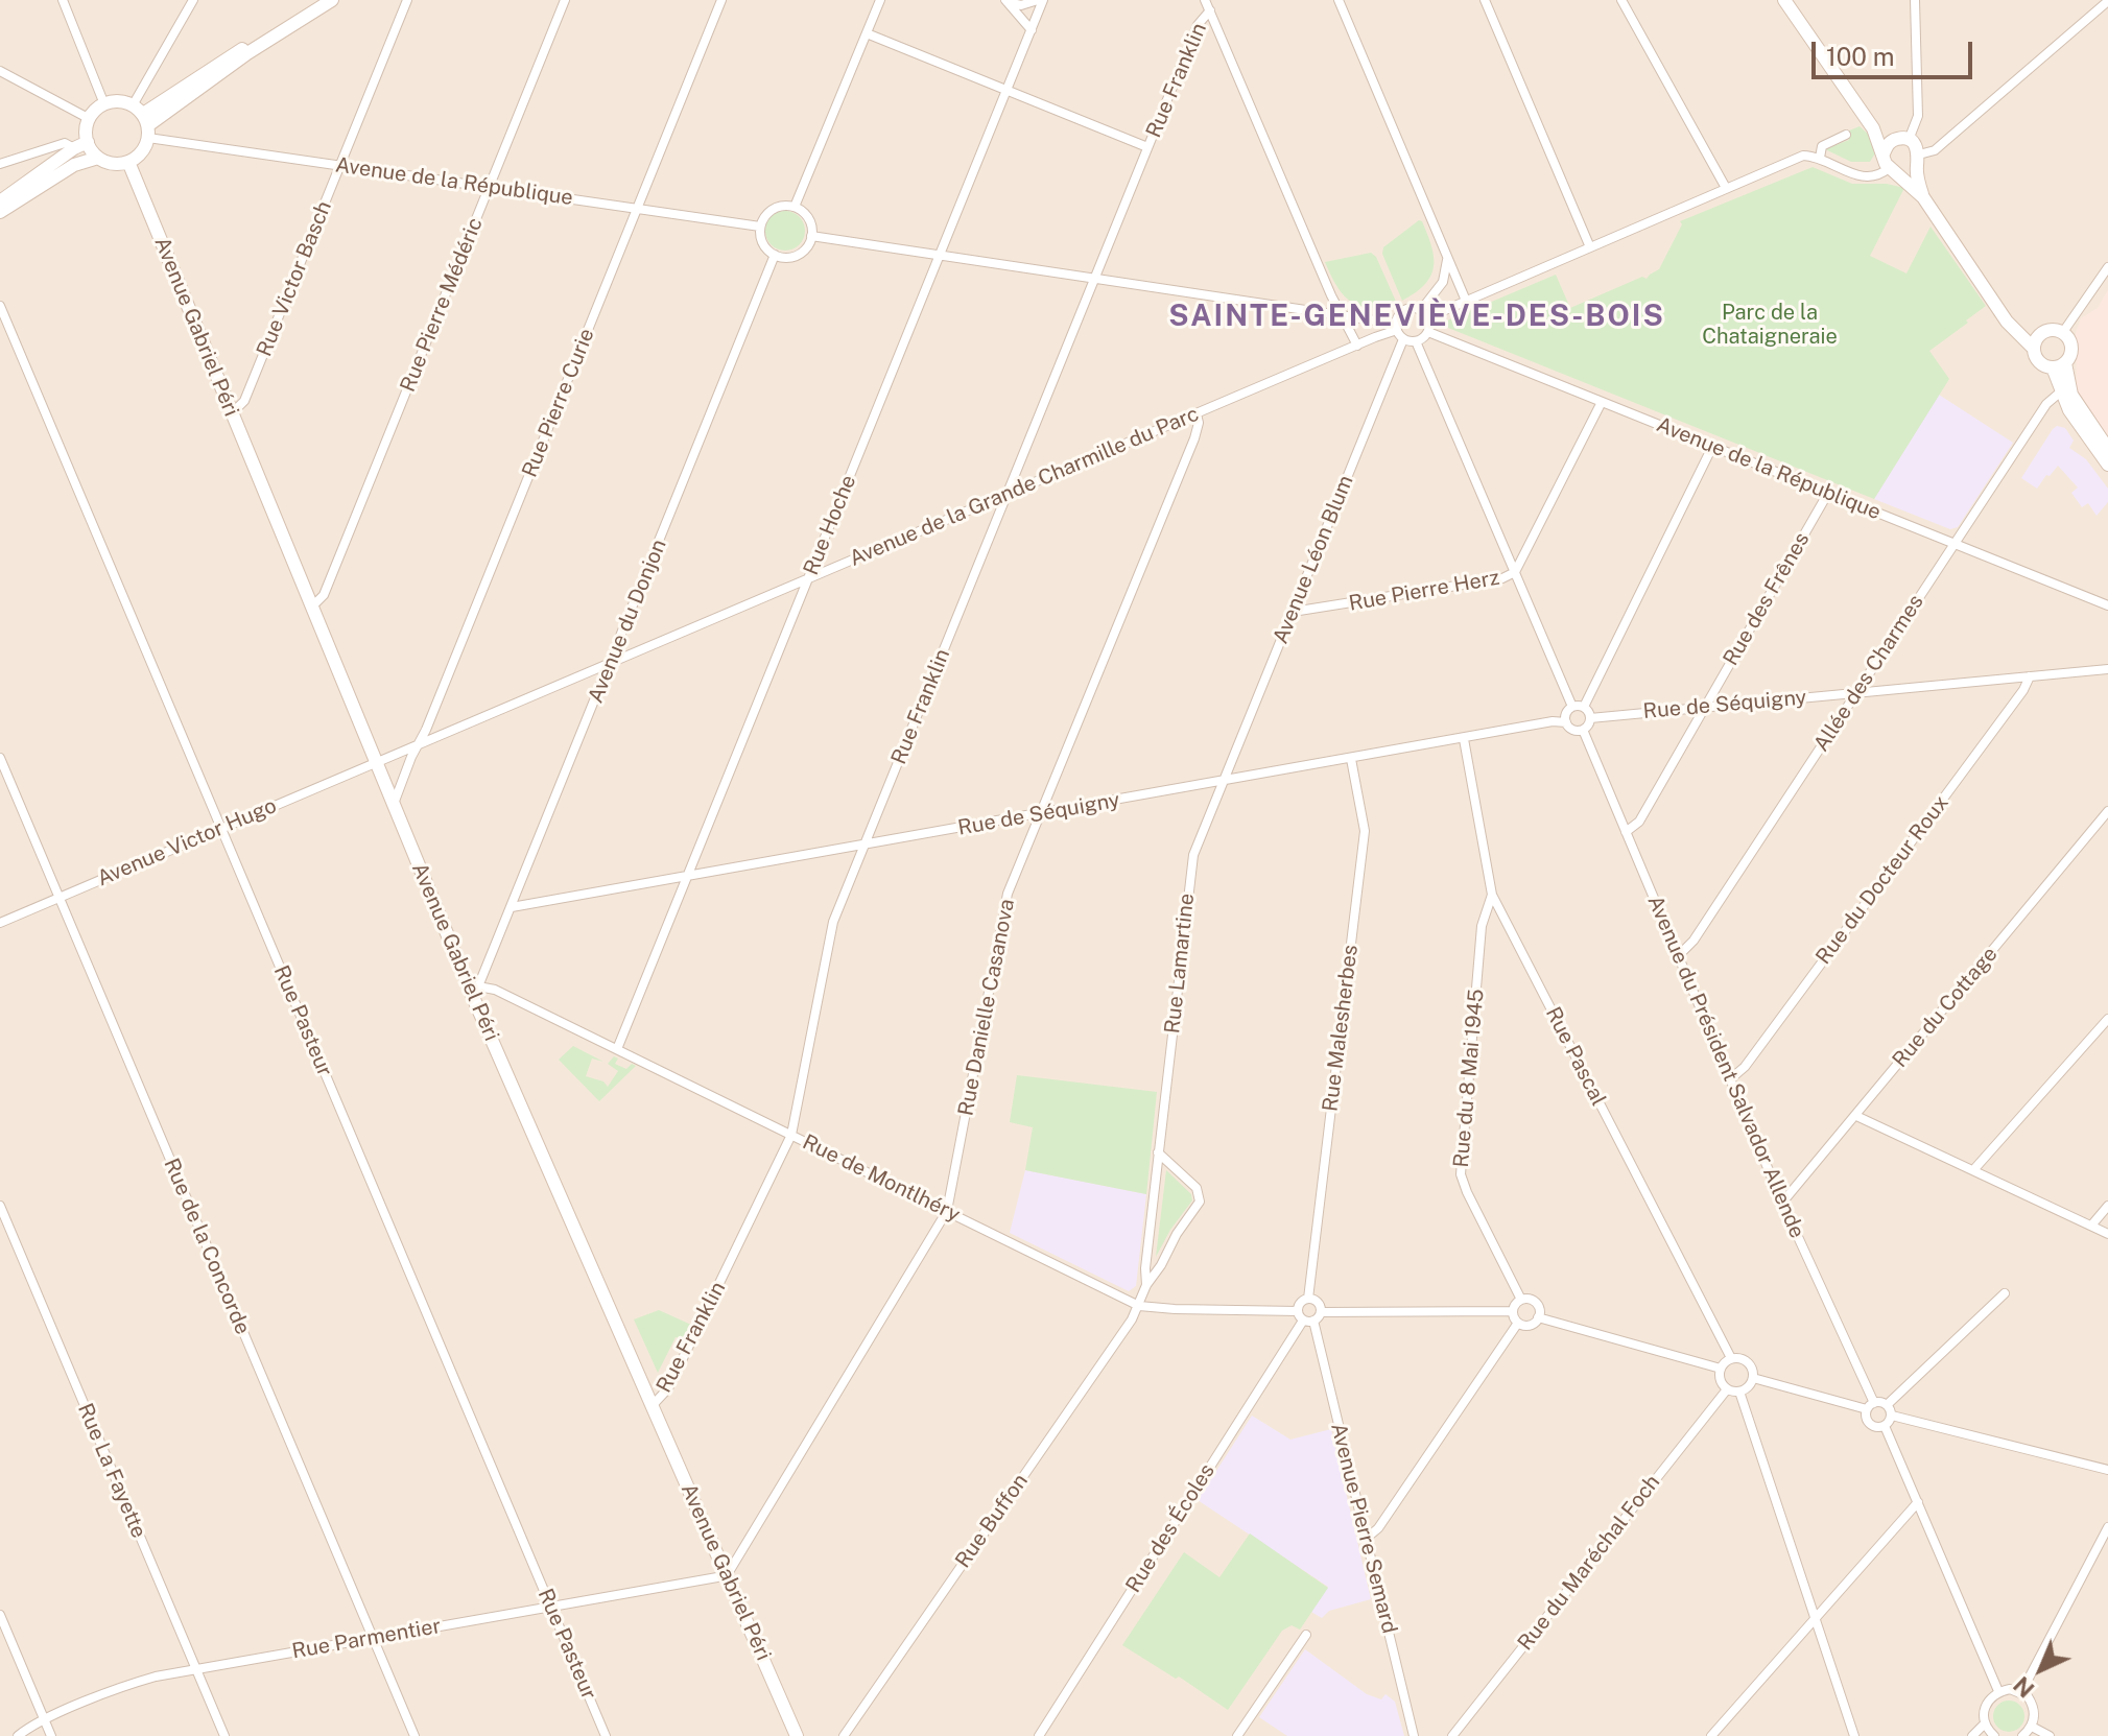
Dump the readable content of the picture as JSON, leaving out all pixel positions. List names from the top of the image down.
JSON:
{
  "streets": {
    "main road": ["Avenue Gabriel Péri"],
    "street": [
      "Rue Franklin",
      "Avenue de la République",
      "Rue Victor Basch",
      "Rue Pierre Médéric",
      "Rue Pierre Curie",
      "Avenue de la Grande Charmille du Parc",
      "Rue Hoche",
      "Avenue Léon Blum",
      "Rue Pierre Herz",
      "Rue des Frênes",
      "Avenue du Donjon",
      "Allée des Charmes",
      "Rue de Séquigny",
      "Avenue Victor Hugo",
      "Rue du Docteur Roux",
      "Rue Lamartine",
      "Rue Danielle Casanova",
      "Rue du Cottage",
      "Rue Pasteur",
      "Rue Malesherbes",
      "Rue Pascal",
      "Avenue du Président Salvador Allende",
      "Rue du 8 Mai 1945",
      "Rue de Montlhéry",
      "Rue de la Concorde",
      "Rue La Fayette",
      "Rue Buffon",
      "Rue des Écoles",
      "Avenue Pierre Semard",
      "Rue du Maréchal Foch",
      "Rue Parmentier"
    ]
  },
  "crossings": [
    ["Rue Franklin", "Avenue Gabriel Péri"],
    ["Rue Franklin", "Avenue de la Grande Charmille du Parc"],
    ["Rue Franklin", "Rue de Séquigny"],
    ["Rue Franklin", "Rue de Montlhéry"],
    ["Avenue de la République", "Rue Victor Basch"],
    ["Avenue de la République", "Rue Pierre Médéric"],
    ["Avenue de la République", "Avenue Gabriel Péri"],
    ["Avenue de la République", "Rue Pierre Curie"],
    ["Avenue de la République", "Avenue de la Grande Charmille du Parc"],
    ["Avenue de la République", "Avenue Léon Blum"],
    ["Avenue de la République", "Rue Pierre Herz"],
    ["Avenue de la République", "Rue des Frênes"],
    ["Avenue de la République", "Avenue du Donjon"],
    ["Avenue de la République", "Allée des Charmes"],
    ["Rue Victor Basch", "Avenue Gabriel Péri"],
    ["Rue Pierre Médéric", "Avenue Gabriel Péri"],
    ["Avenue Gabriel Péri", "Rue Pierre Curie"],
    ["Avenue Gabriel Péri", "Avenue de la Grande Charmille du Parc"],
    ["Avenue Gabriel Péri", "Avenue du Donjon"],
    ["Avenue Gabriel Péri", "Avenue Victor Hugo"],
    ["Avenue Gabriel Péri", "Rue Danielle Casanova"],
    ["Avenue Gabriel Péri", "Rue de Montlhéry"],
    ["Avenue Gabriel Péri", "Rue Parmentier"],
    ["Rue Pierre Curie", "Avenue de la Grande Charmille du Parc"],
    ["Avenue de la Grande Charmille du Parc", "Rue Hoche"],
    ["Avenue de la Grande Charmille du Parc", "Avenue Léon Blum"],
    ["Avenue de la Grande Charmille du Parc", "Avenue du Donjon"],
    ["Avenue de la Grande Charmille du Parc", "Avenue Victor Hugo"],
    ["Avenue de la Grande Charmille du Parc", "Rue Danielle Casanova"],
    ["Rue Hoche", "Rue de Séquigny"],
    ["Rue Hoche", "Rue de Montlhéry"],
    ["Avenue Léon Blum", "Rue Pierre Herz"],
    ["Avenue Léon Blum", "Rue de Séquigny"],
    ["Avenue Léon Blum", "Rue Lamartine"],
    ["Rue des Frênes", "Rue de Séquigny"],
    ["Rue des Frênes", "Avenue du Président Salvador Allende"],
    ["Avenue du Donjon", "Rue de Séquigny"],
    ["Avenue du Donjon", "Rue de Montlhéry"],
    ["Allée des Charmes", "Rue de Séquigny"],
    ["Allée des Charmes", "Avenue du Président Salvador Allende"],
    ["Rue de Séquigny", "Rue du Docteur Roux"],
    ["Rue de Séquigny", "Rue Lamartine"],
    ["Rue de Séquigny", "Rue Danielle Casanova"],
    ["Rue de Séquigny", "Rue Malesherbes"],
    ["Rue de Séquigny", "Rue Pascal"],
    ["Rue de Séquigny", "Avenue du Président Salvador Allende"],
    ["Avenue Victor Hugo", "Rue Pasteur"],
    ["Avenue Victor Hugo", "Rue de la Concorde"],
    ["Rue du Docteur Roux", "Avenue du Président Salvador Allende"],
    ["Rue Lamartine", "Rue de Montlhéry"],
    ["Rue Lamartine", "Rue Buffon"],
    ["Rue Danielle Casanova", "Rue de Montlhéry"],
    ["Rue Danielle Casanova", "Rue Parmentier"],
    ["Rue du Cottage", "Avenue du Président Salvador Allende"],
    ["Rue Pasteur", "Rue Parmentier"],
    ["Rue Malesherbes", "Rue de Montlhéry"],
    ["Rue Malesherbes", "Rue des Écoles"],
    ["Rue Malesherbes", "Avenue Pierre Semard"],
    ["Rue Pascal", "Rue du 8 Mai 1945"],
    ["Rue Pascal", "Rue du Maréchal Foch"],
    ["Rue de Montlhéry", "Rue Buffon"],
    ["Rue de Montlhéry", "Rue des Écoles"],
    ["Rue de Montlhéry", "Avenue Pierre Semard"],
    ["Rue de la Concorde", "Rue Parmentier"],
    ["Rue La Fayette", "Rue Parmentier"],
    ["Rue des Écoles", "Avenue Pierre Semard"]
  ],
  "districts": ["SAINTE-GENEVIÈVE-DES-BOIS"],
  "parks": ["Parc de la Chataigneraie"],
  "scale_bar": "100 m",
  "north": "bottom left"
}
